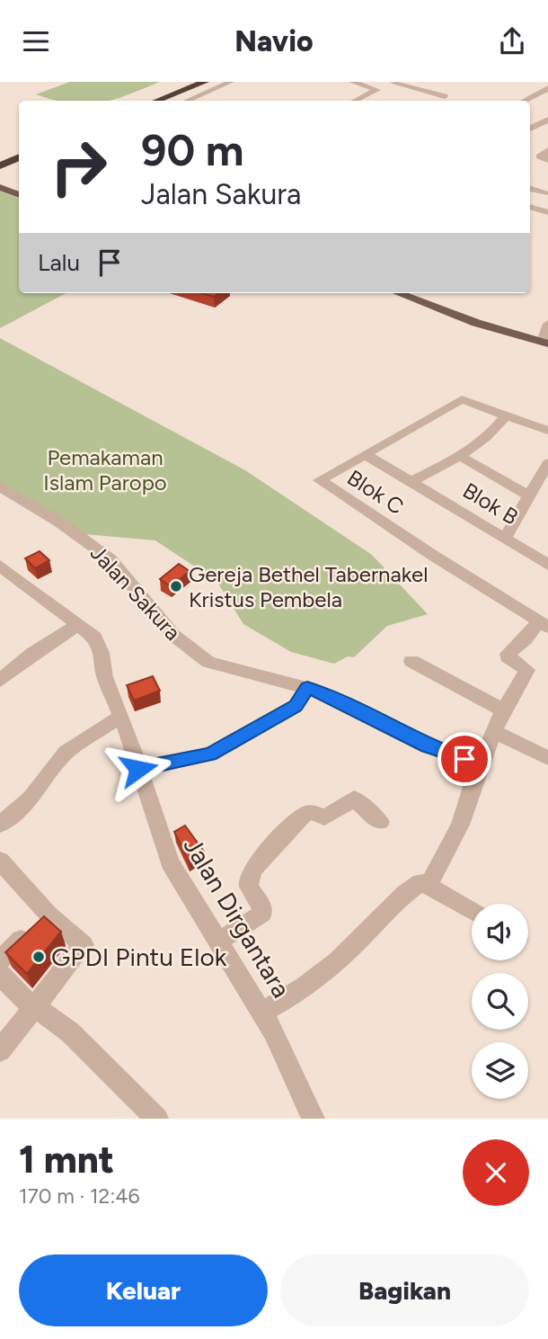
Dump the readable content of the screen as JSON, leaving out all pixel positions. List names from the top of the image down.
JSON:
{
  "streets": {
    "street": [
      "Blok C",
      "Blok B",
      "Jalan Sakura",
      "Jalan Dirgantara"
    ]
  },
  "crossings": [
    ["Blok C", "Blok B"]
  ],
  "parks": ["Pemakaman Islam Paropo"],
  "places": ["Gereja Bethel Tabernakel Kristus Pembela", "GPDI Pintu Elok"],
  "page": {
    "header": "Navio",
    "turn": ["90 m", "Jalan Sakura"],
    "then": "Lalu",
    "heading": ["1 mnt", "170 m · 12:46"],
    "buttons": ["Keluar", "Bagikan"]
  }
}
